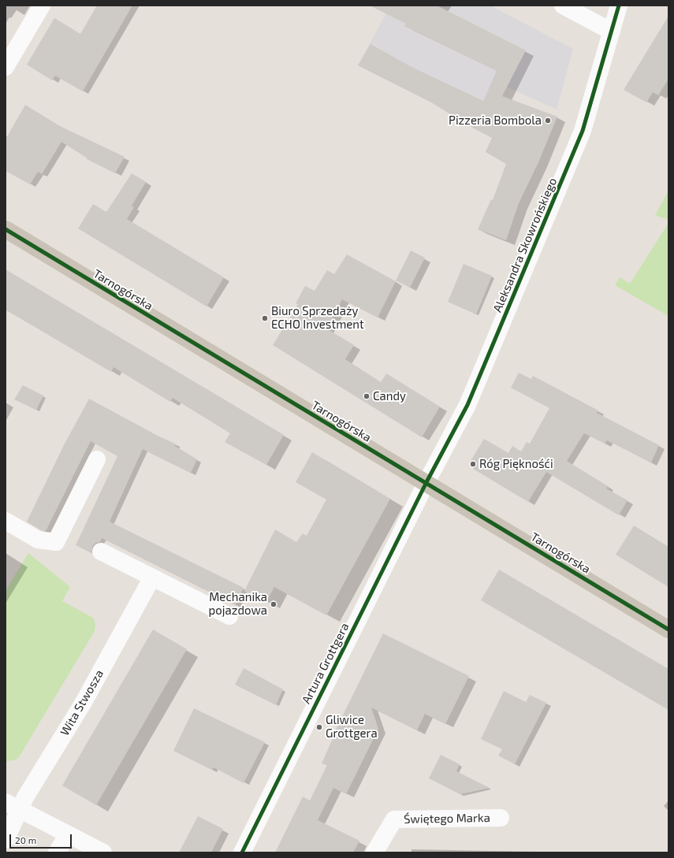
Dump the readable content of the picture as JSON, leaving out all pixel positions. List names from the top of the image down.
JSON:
{
  "streets": {
    "main road": ["Tarnogórska"],
    "street": [
      "Aleksandra Skowrońskiego",
      "Artura Grottgera",
      "Wita Stwosza",
      "Świętego Marka"
    ]
  },
  "crossings": [
    ["Aleksandra Skowrońskiego", "Tarnogórska"],
    ["Aleksandra Skowrońskiego", "Artura Grottgera"],
    ["Tarnogórska", "Artura Grottgera"]
  ],
  "places": [
    "Pizzeria Bombola",
    "Biuro Sprzedaży ECHO Investment",
    "Candy",
    "Róg Pięknośći",
    "Mechanika pojazdowa",
    "Gliwice Grottgera"
  ],
  "scale_bar": "20 m"
}
